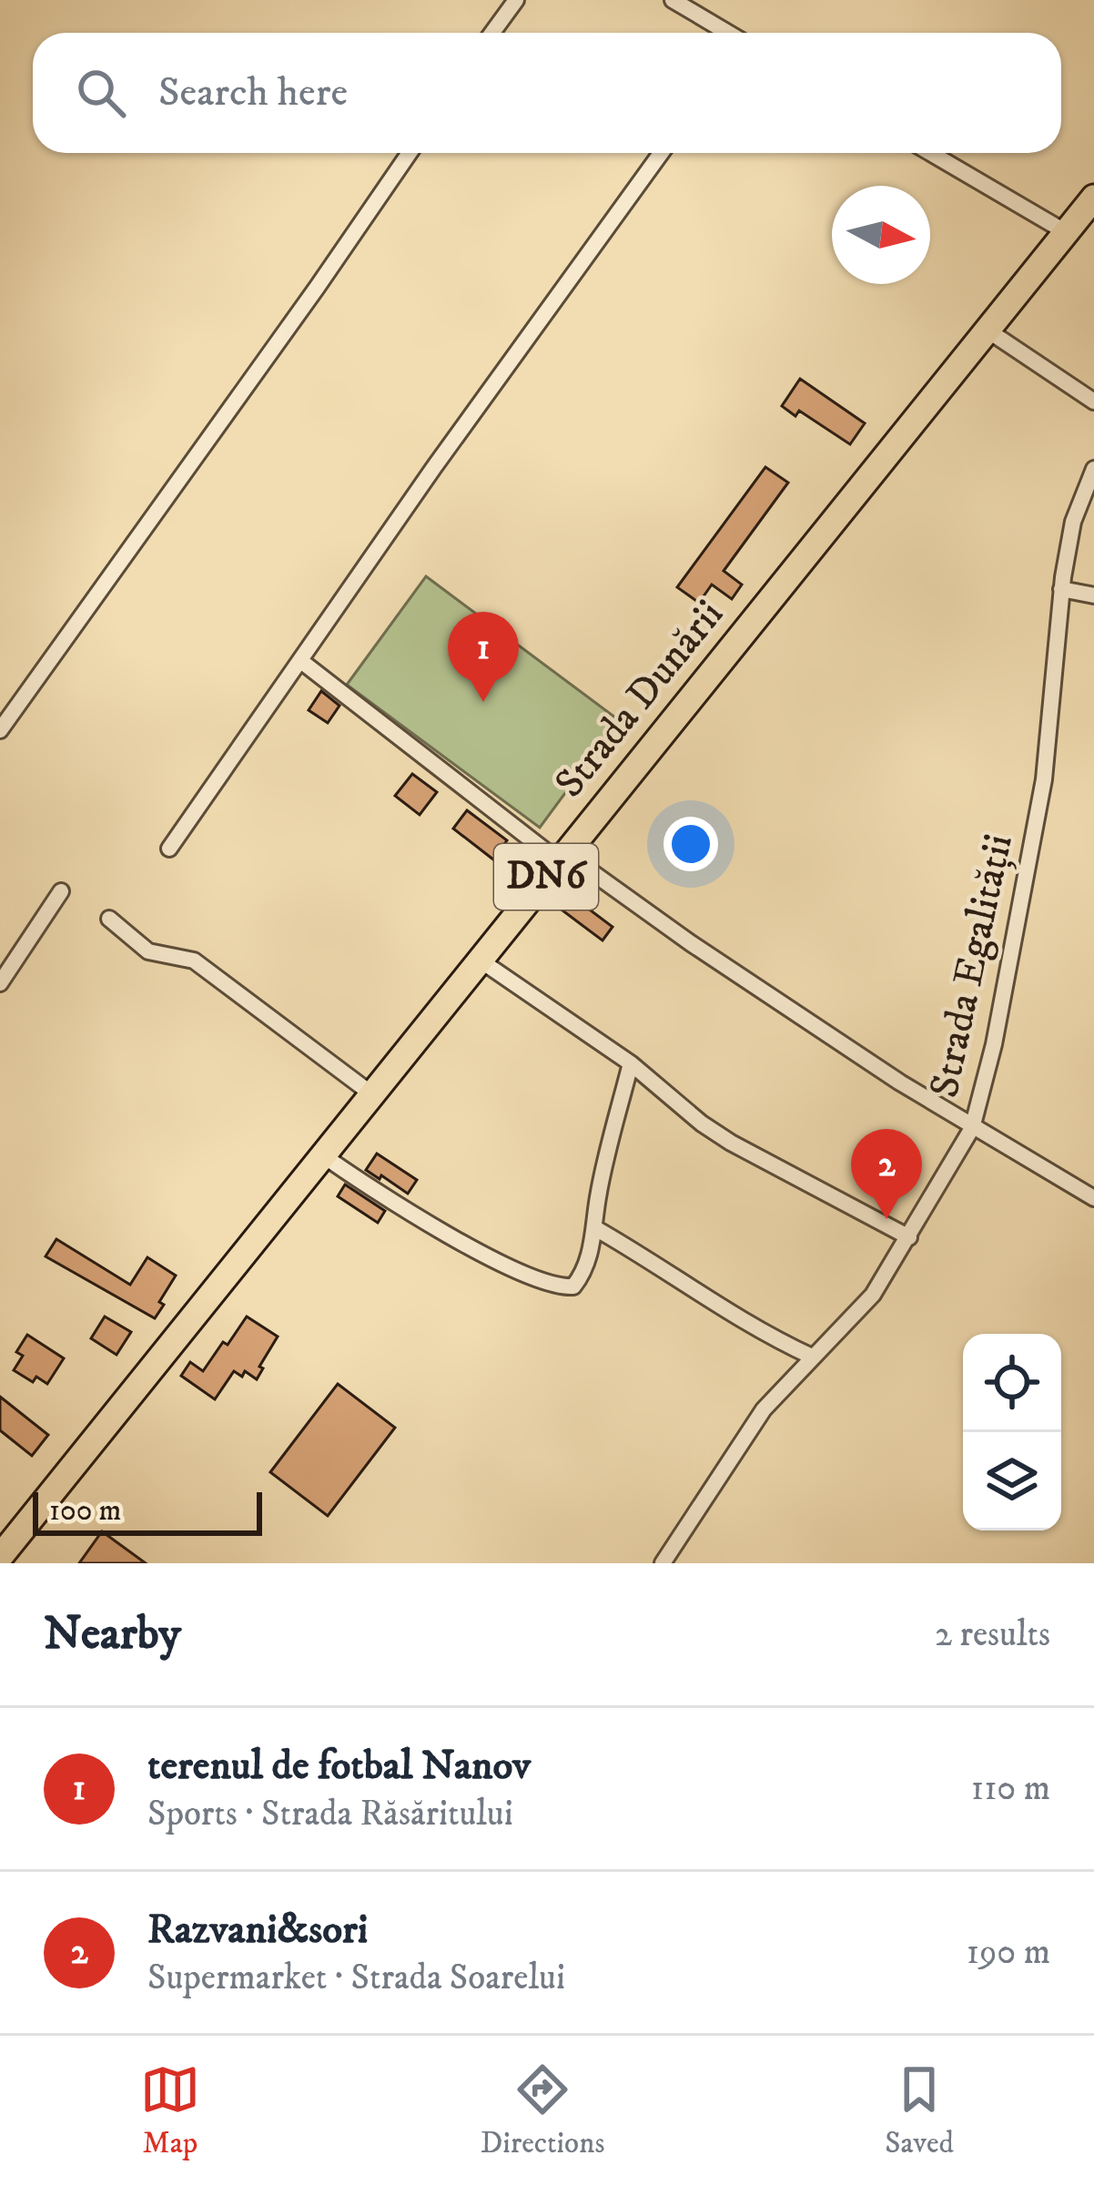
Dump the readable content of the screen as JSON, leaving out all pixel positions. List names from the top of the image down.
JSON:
{
  "streets": {
    "main road": ["Strada Dunării", "DN6"],
    "street": ["Strada Egalității"]
  },
  "crossings": [
    ["Strada Dunării", "Strada Egalității"]
  ],
  "scale_bar": "100 m",
  "north": "right",
  "page": {
    "search": "Search here",
    "pins": ["1", "2"],
    "scale": "100 m",
    "heading": ["Nearby", "2 results"],
    "list": [
      {
        "mark": "1",
        "name": "terenul de fotbal Nanov",
        "note": "Sports · Strada Răsăritului",
        "value": "110 m"
      },
      {
        "mark": "2",
        "name": "Razvani&sori",
        "note": "Supermarket · Strada Soarelui",
        "value": "190 m"
      }
    ],
    "nav": ["Map", "Directions", "Saved"]
  }
}
